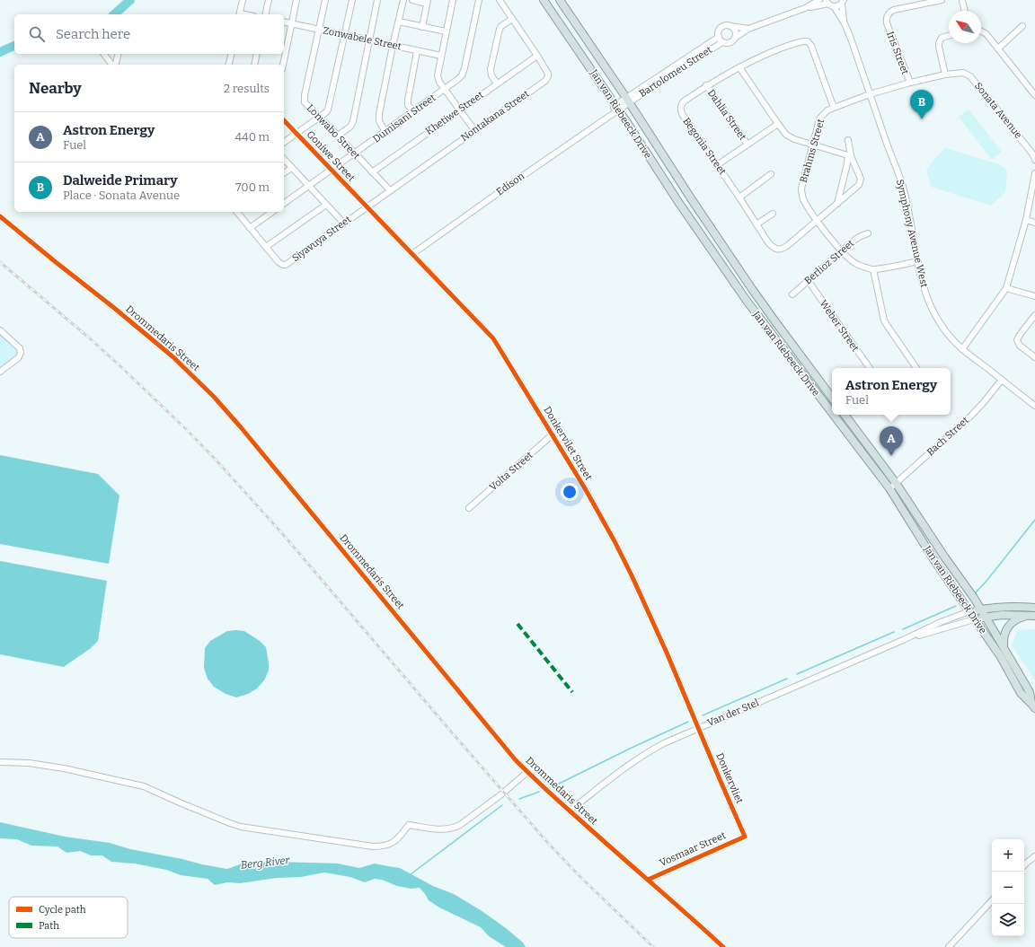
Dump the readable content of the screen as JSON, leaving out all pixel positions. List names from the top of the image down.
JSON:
{
  "streets": {
    "main road": ["Jan van Riebeeck Drive", "Van der Stel"],
    "street": [
      "Zonwabele Street",
      "Iris Street",
      "Bartolomeu Street",
      "Sonata Avenue",
      "Khetiwe Street",
      "Dahlia Street",
      "Nontakana Street",
      "Dumisani Street",
      "Lonwabo Street",
      "Begonia Street",
      "Brahms Street",
      "Goniwe Street",
      "Edison",
      "Symphony Avenue West",
      "Siyavuya Street",
      "Berlioz Street",
      "Weber Street",
      "Drommedaris Street",
      "Bach Street",
      "Donkervilet Street",
      "Volta Street",
      "Donkervliet",
      "Vosmaar Street"
    ]
  },
  "crossings": [
    ["Zonwabele Street", "Lonwabo Street"],
    ["Iris Street", "Sonata Avenue"],
    ["Bartolomeu Street", "Jan van Riebeeck Drive"],
    ["Bartolomeu Street", "Edison"],
    ["Sonata Avenue", "Brahms Street"],
    ["Sonata Avenue", "Symphony Avenue West"],
    ["Khetiwe Street", "Nontakana Street"],
    ["Khetiwe Street", "Lonwabo Street"],
    ["Jan van Riebeeck Drive", "Edison"],
    ["Jan van Riebeeck Drive", "Bach Street"],
    ["Jan van Riebeeck Drive", "Van der Stel"],
    ["Dahlia Street", "Begonia Street"],
    ["Nontakana Street", "Lonwabo Street"],
    ["Nontakana Street", "Goniwe Street"],
    ["Nontakana Street", "Siyavuya Street"],
    ["Nontakana Street", "Donkervilet Street"],
    ["Dumisani Street", "Lonwabo Street"],
    ["Dumisani Street", "Goniwe Street"],
    ["Begonia Street", "Brahms Street"],
    ["Brahms Street", "Symphony Avenue West"],
    ["Brahms Street", "Berlioz Street"],
    ["Goniwe Street", "Siyavuya Street"],
    ["Goniwe Street", "Donkervilet Street"],
    ["Edison", "Donkervilet Street"],
    ["Symphony Avenue West", "Bach Street"],
    ["Siyavuya Street", "Donkervilet Street"],
    ["Berlioz Street", "Weber Street"],
    ["Drommedaris Street", "Van der Stel"],
    ["Drommedaris Street", "Vosmaar Street"],
    ["Donkervilet Street", "Volta Street"],
    ["Donkervilet Street", "Van der Stel"],
    ["Donkervilet Street", "Donkervliet"],
    ["Van der Stel", "Donkervliet"],
    ["Donkervliet", "Vosmaar Street"]
  ],
  "water": ["Berg River"],
  "legend": ["Cycle path", "Path"],
  "north": "top left",
  "page": {
    "search": "Search here",
    "heading": ["Nearby", "2 results"],
    "pins": ["B", "A"],
    "list": [
      {
        "mark": "A",
        "name": "Astron Energy",
        "note": "Fuel",
        "value": "440 m"
      },
      {
        "mark": "B",
        "name": "Dalweide Primary",
        "note": "Place · Sonata Avenue",
        "value": "700 m"
      }
    ],
    "popup": ["Astron Energy", "Fuel"],
    "map_buttons": ["+", "−"]
  }
}
